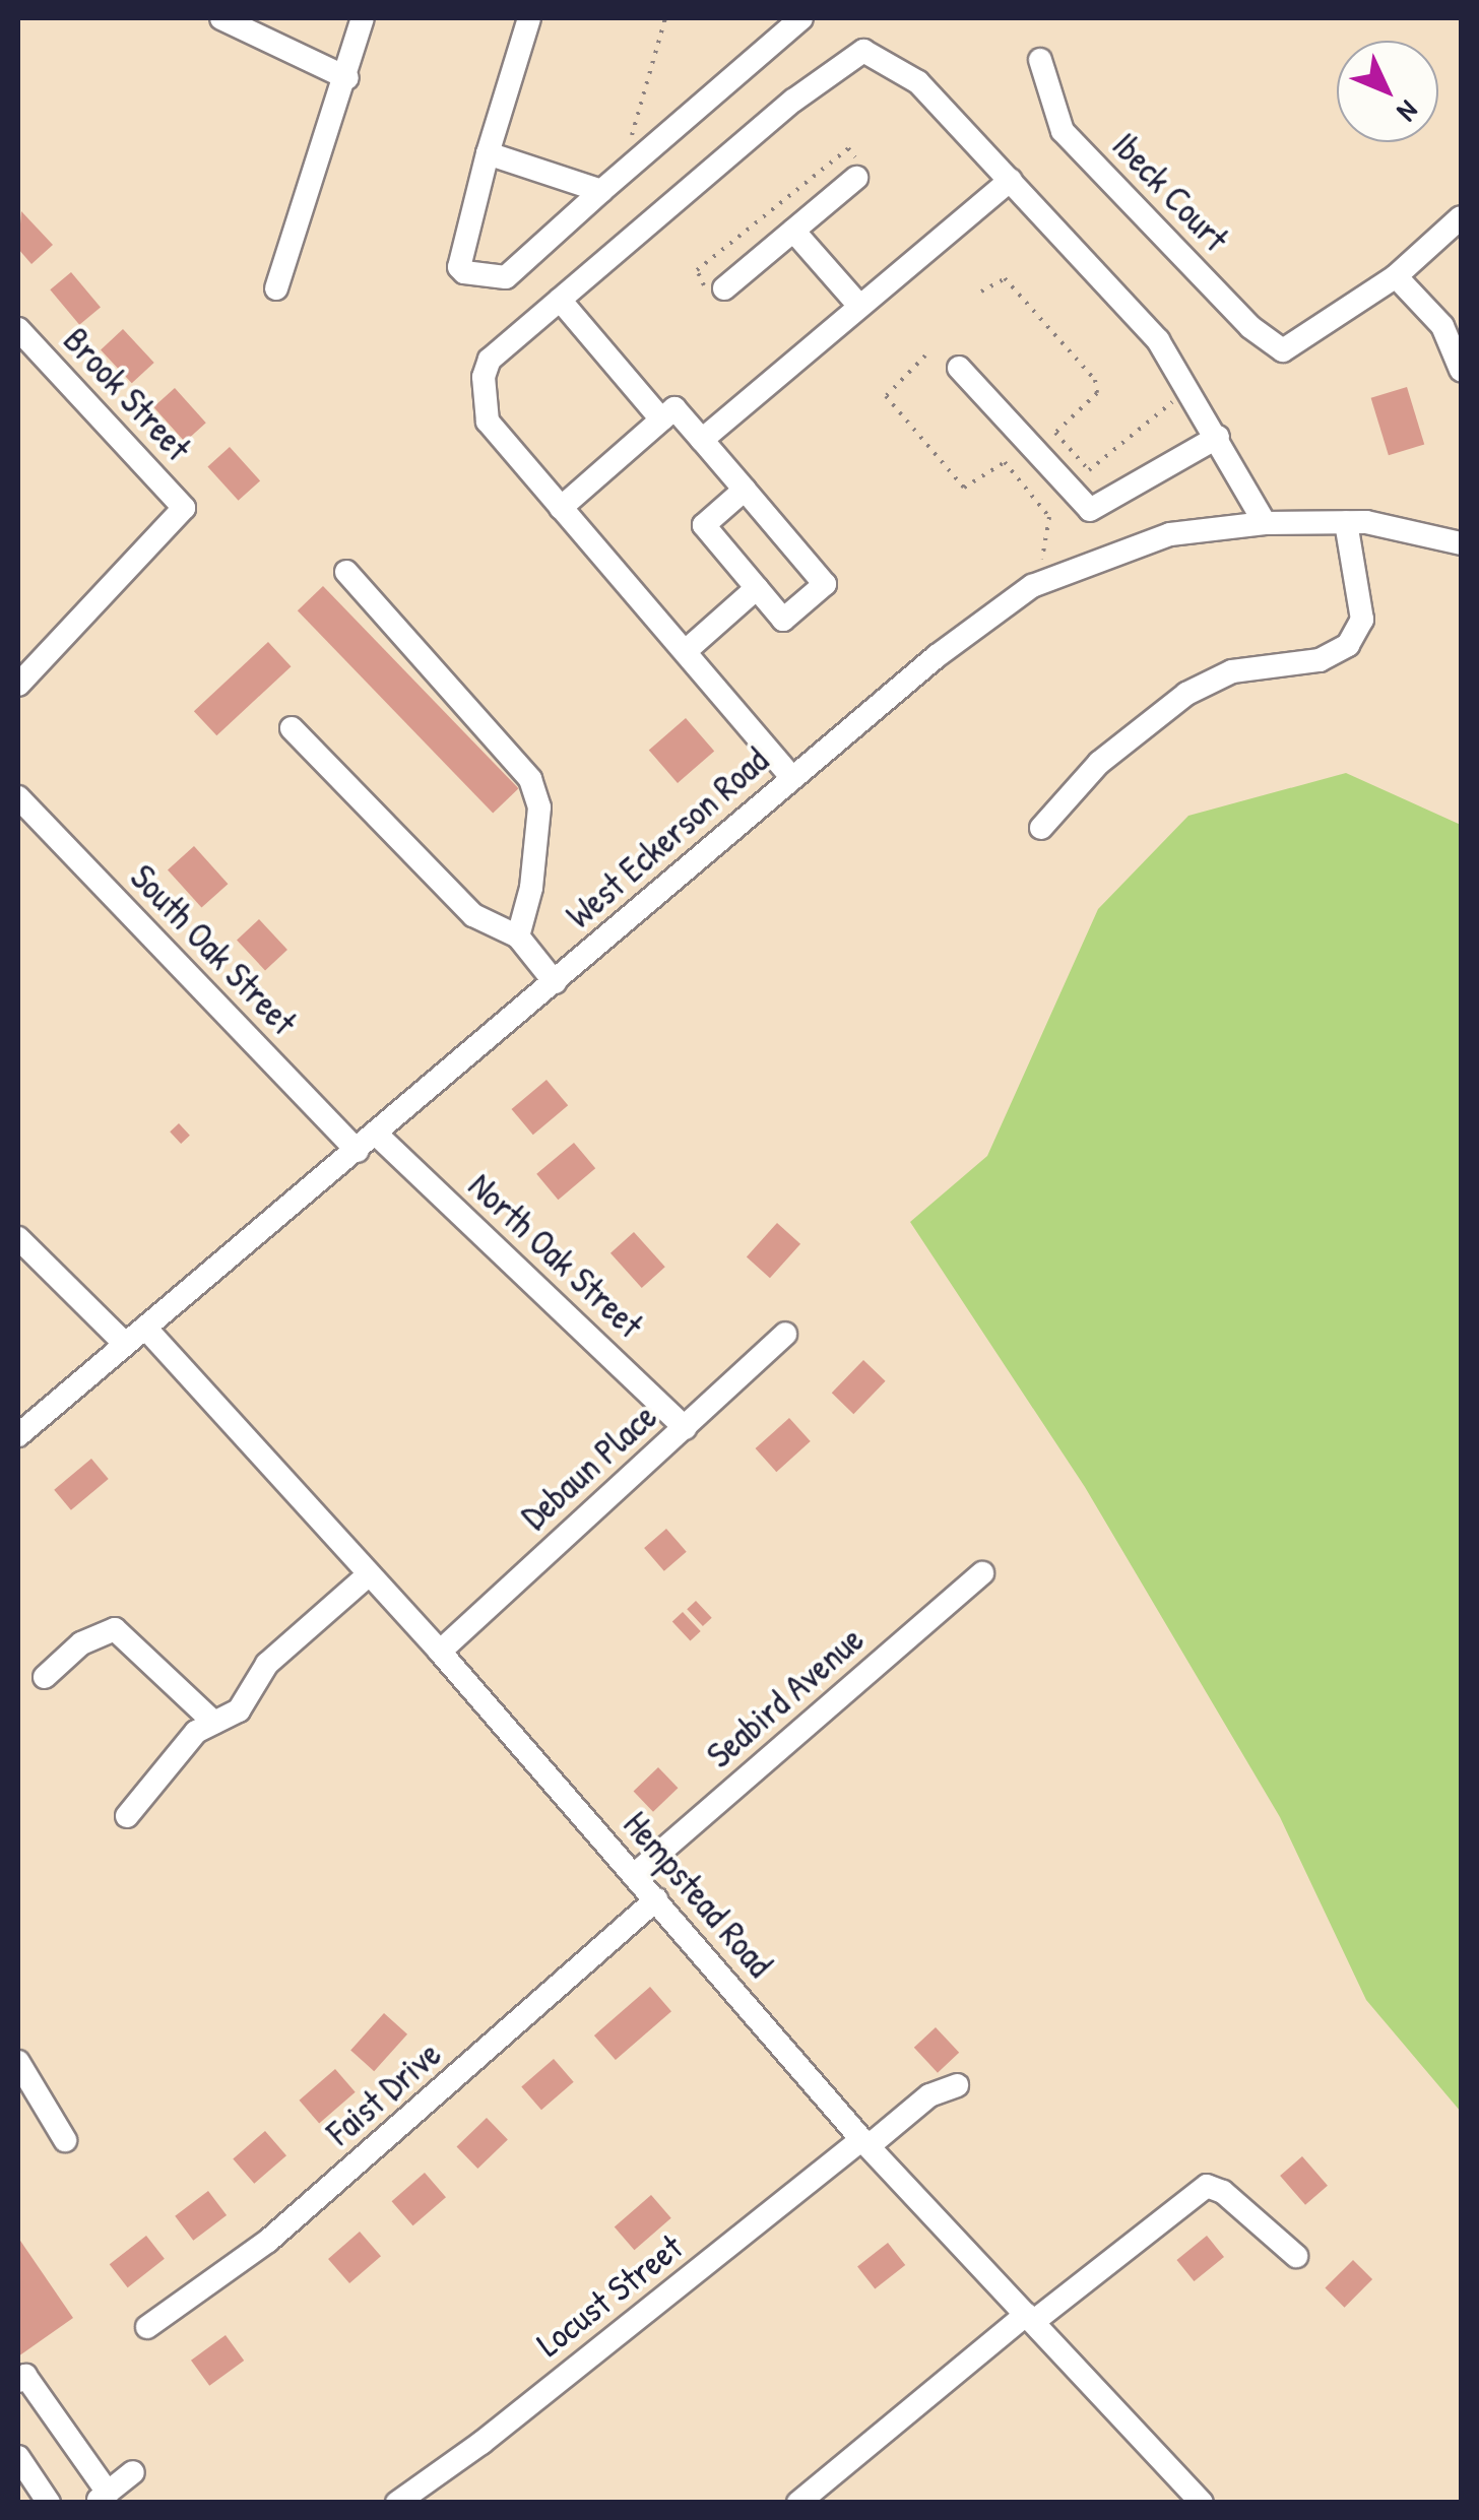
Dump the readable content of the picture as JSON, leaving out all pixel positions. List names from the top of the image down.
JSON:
{
  "streets": {
    "street": [
      "Ibeck Court",
      "Brook Street",
      "West Eckerson Road",
      "South Oak Street",
      "North Oak Street",
      "Debaun Place",
      "Seabird Avenue",
      "Hempstead Road",
      "Faist Drive",
      "Locust Street"
    ]
  },
  "crossings": [
    ["West Eckerson Road", "South Oak Street"],
    ["West Eckerson Road", "North Oak Street"],
    ["West Eckerson Road", "Hempstead Road"],
    ["North Oak Street", "Debaun Place"],
    ["Debaun Place", "Hempstead Road"],
    ["Seabird Avenue", "Hempstead Road"],
    ["Hempstead Road", "Faist Drive"],
    ["Hempstead Road", "Locust Street"]
  ],
  "north": "bottom right"
}
